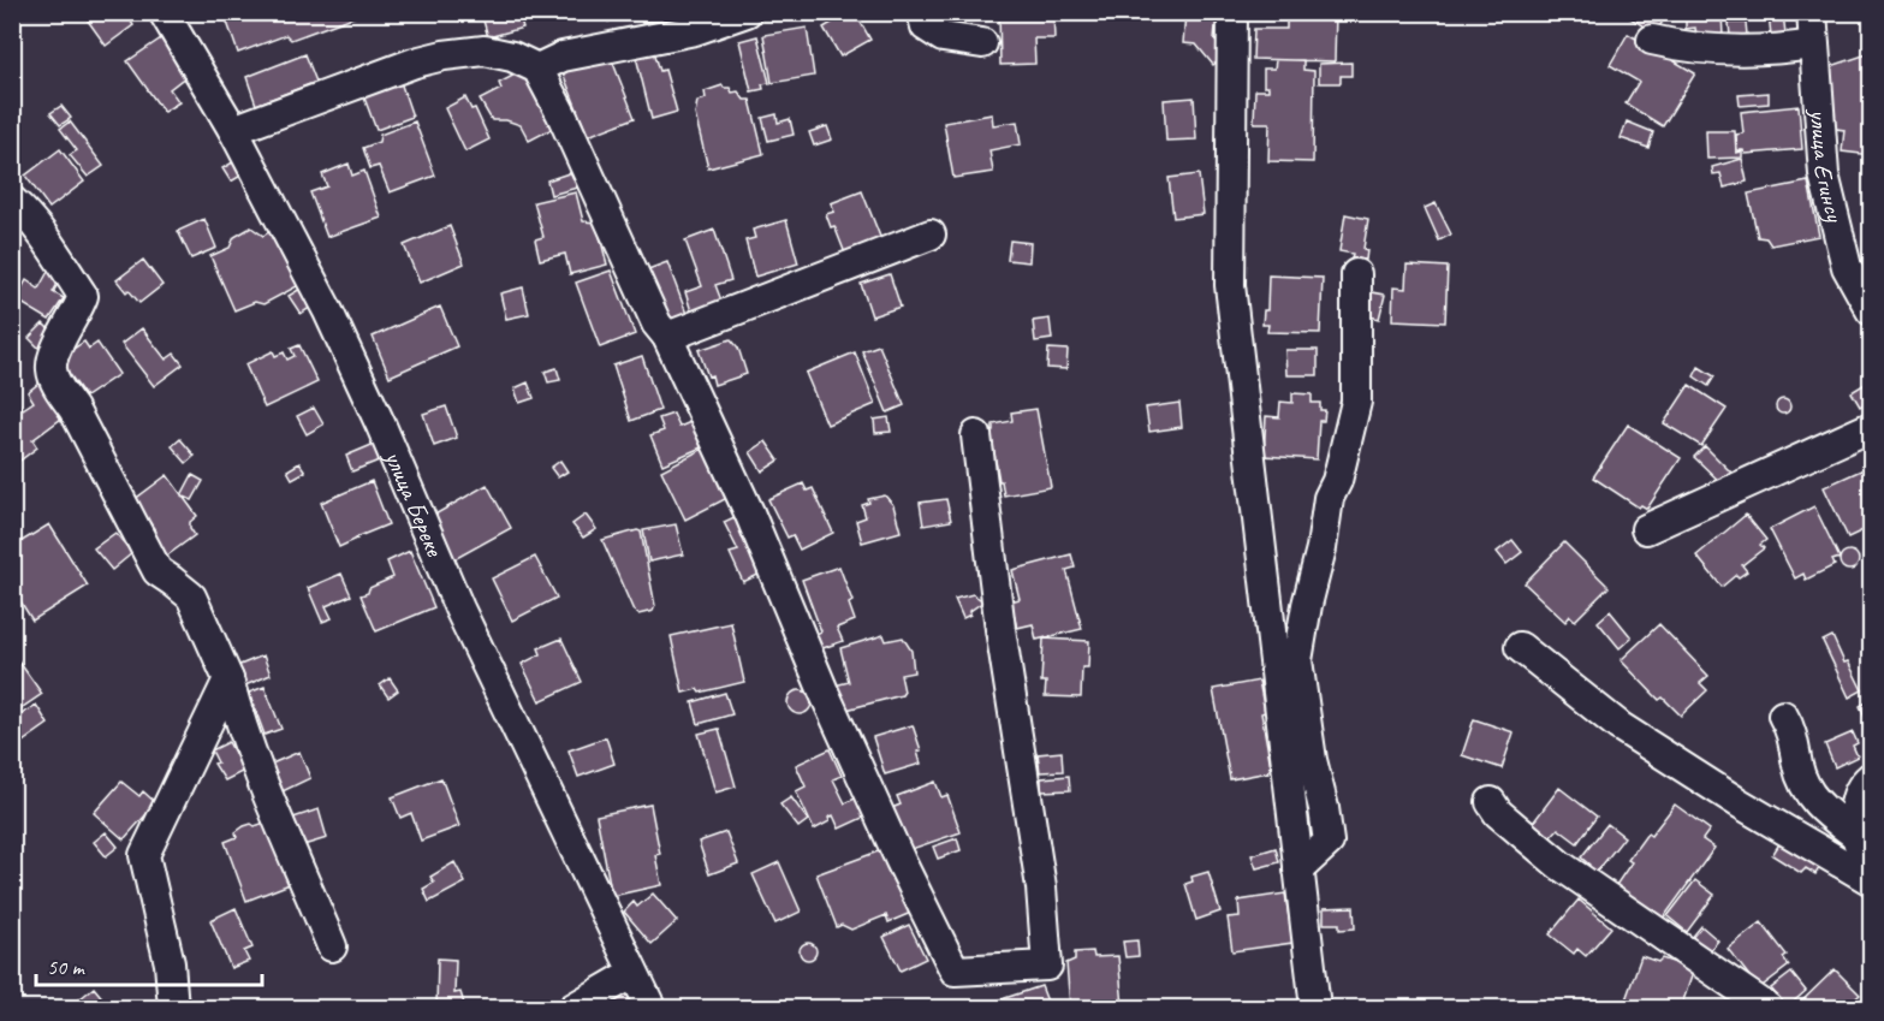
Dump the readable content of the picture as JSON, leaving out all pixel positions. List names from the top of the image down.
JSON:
{
  "streets": {
    "street": ["улица Егинсу", "улица Береке"]
  },
  "scale_bar": "50 m"
}
